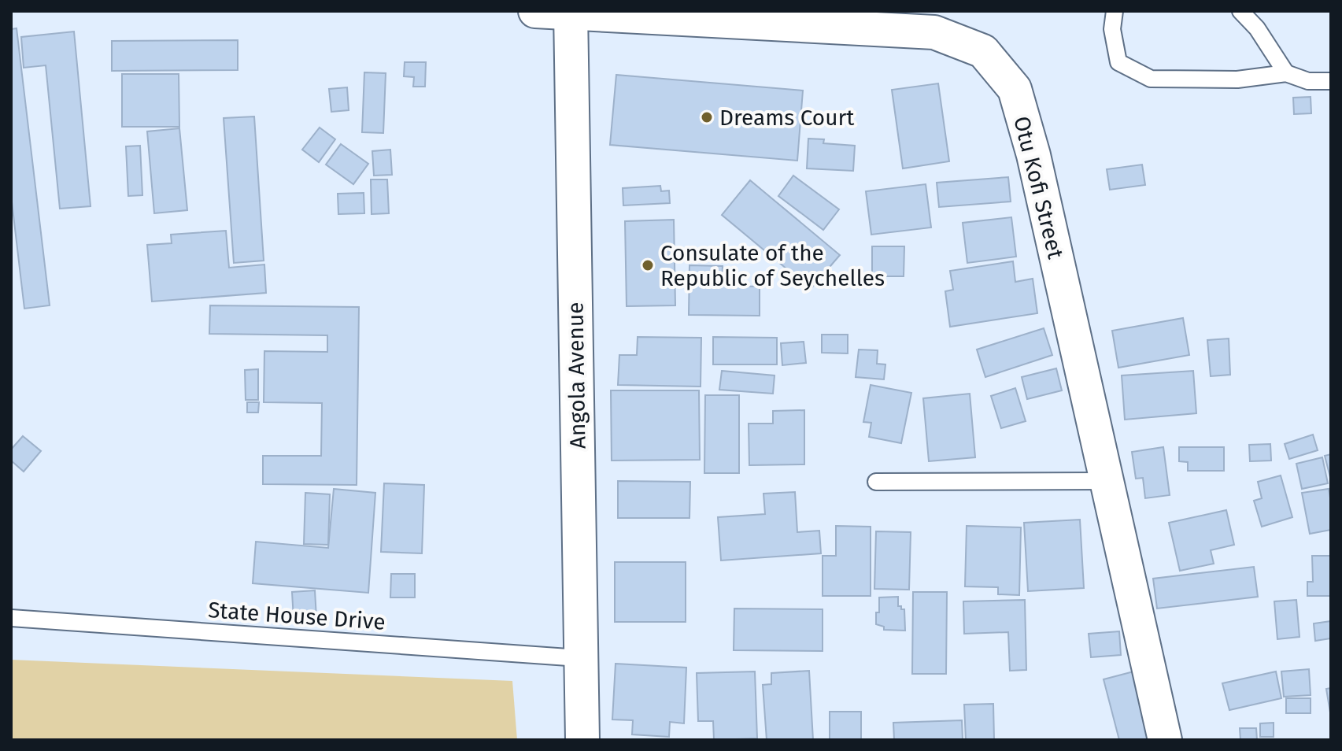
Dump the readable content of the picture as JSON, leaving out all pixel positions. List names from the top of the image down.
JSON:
{
  "streets": {
    "street": ["Otu Kofi Street", "Angola Avenue"],
    "lane": ["State House Drive"]
  },
  "crossings": [
    ["Otu Kofi Street", "Angola Avenue"],
    ["Angola Avenue", "State House Drive"]
  ],
  "places": ["Dreams Court", "Consulate of the Republic of Seychelles"]
}
